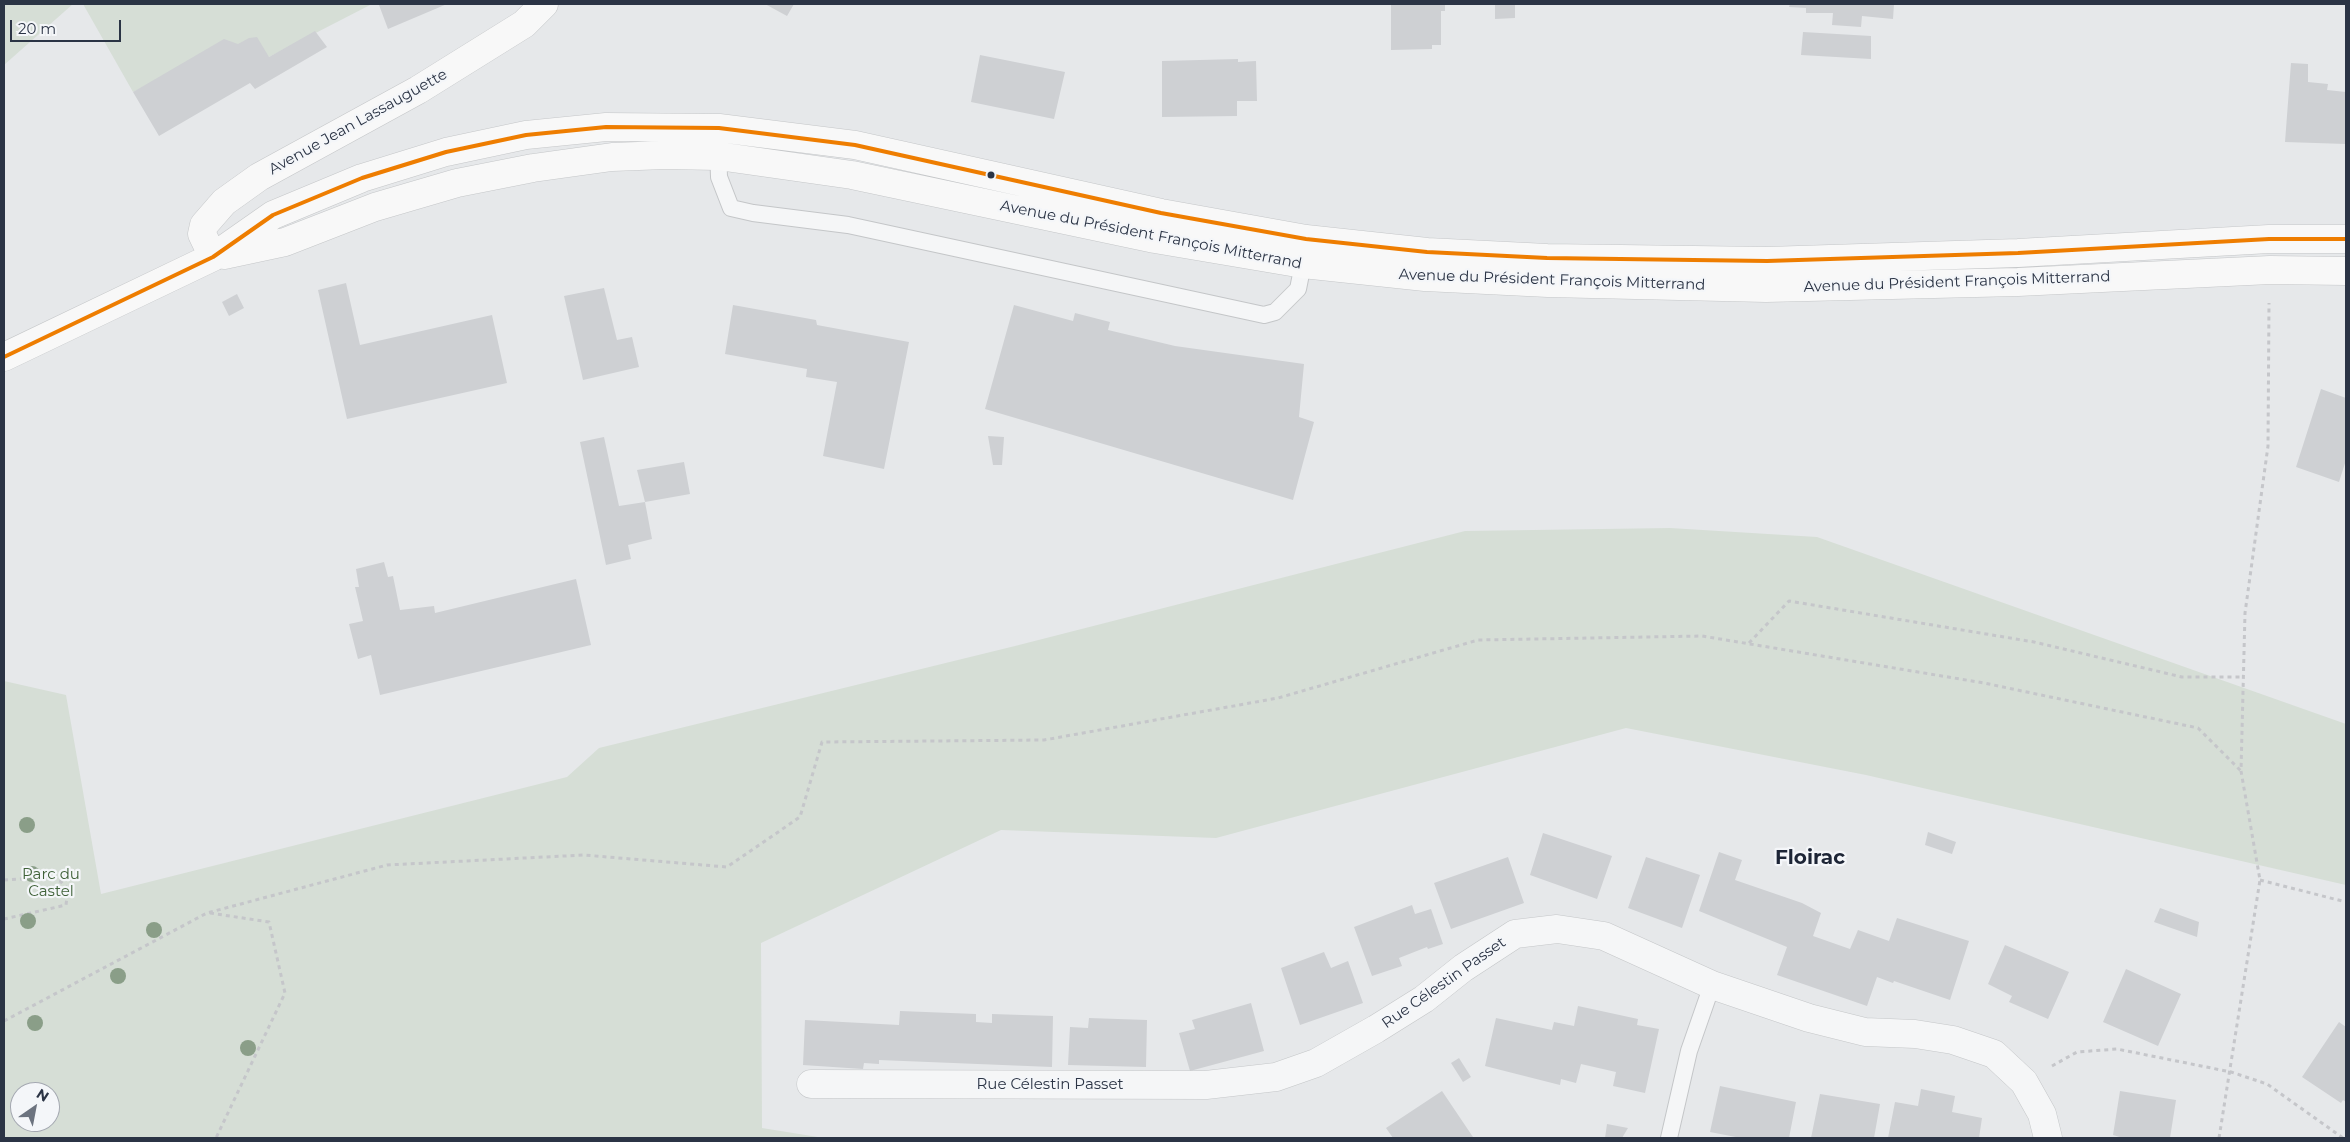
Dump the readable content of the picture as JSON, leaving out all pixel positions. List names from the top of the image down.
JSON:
{
  "streets": {
    "street": ["Avenue Jean Lassauguette", "Avenue du Président François Mitterrand", "Rue Célestin Passet"]
  },
  "crossings": [
    ["Avenue Jean Lassauguette", "Avenue du Président François Mitterrand"]
  ],
  "districts": ["Floirac"],
  "parks": ["Parc du Castel"],
  "scale_bar": "20 m",
  "north": "top right"
}
